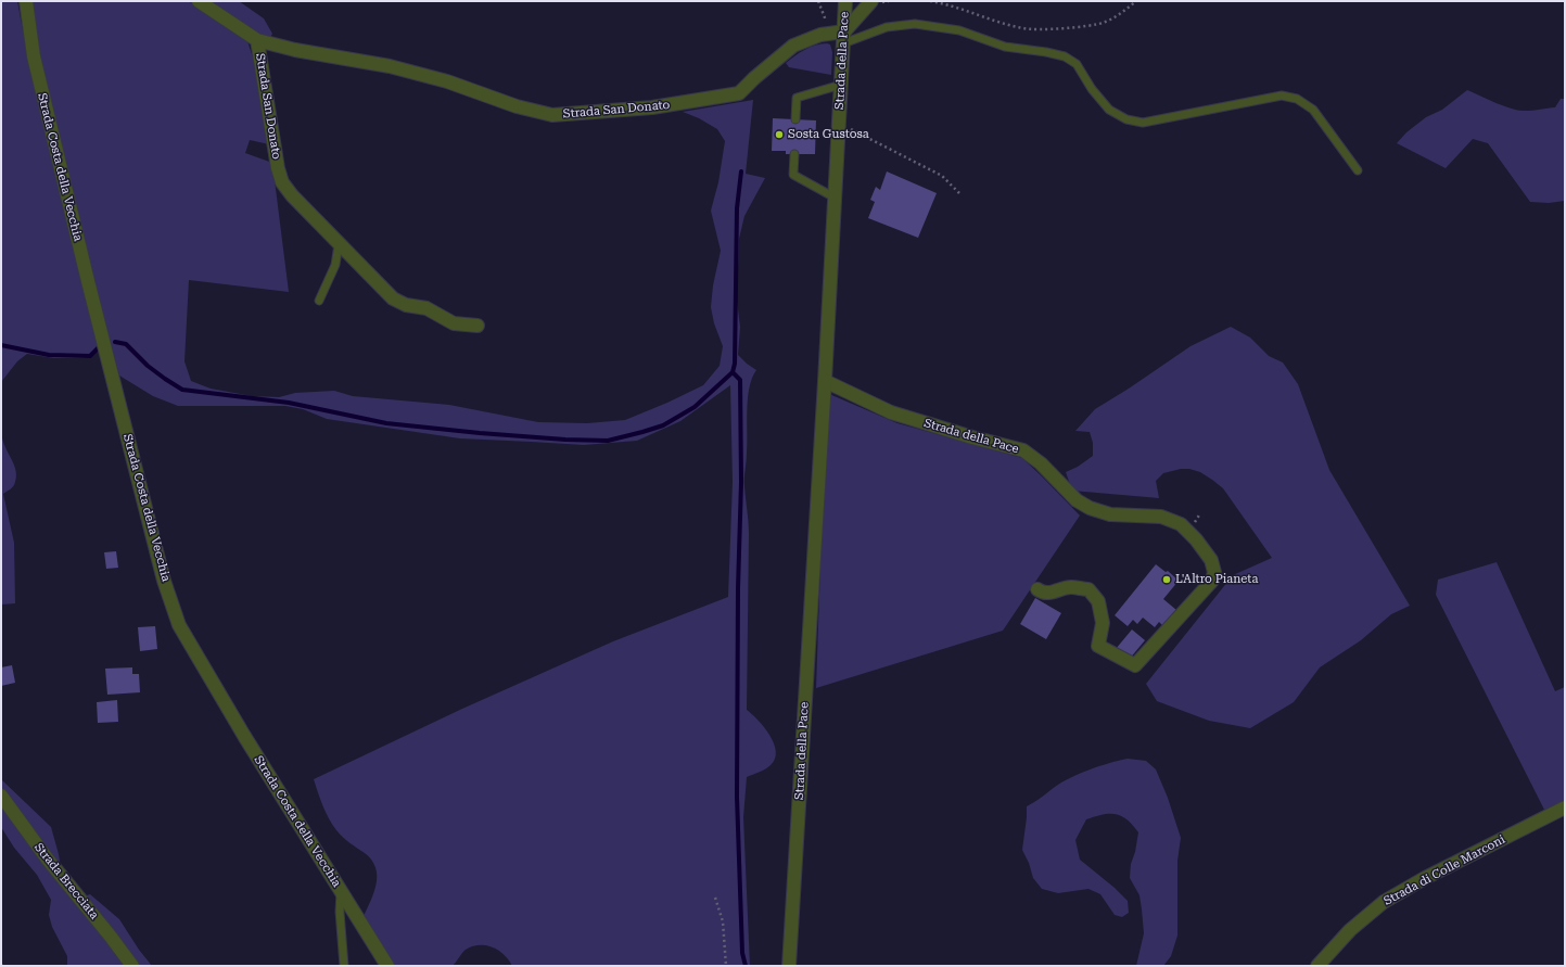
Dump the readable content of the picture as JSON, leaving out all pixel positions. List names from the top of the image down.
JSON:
{
  "streets": {
    "street": [
      "Strada della Pace",
      "Strada San Donato",
      "Strada Costa della Vecchia",
      "Strada di Colle Marconi",
      "Strada Brecciata"
    ]
  },
  "crossings": [
    ["Strada della Pace", "Strada San Donato"]
  ],
  "places": ["Sosta Gustosa", "L'Altro Pianeta"]
}
